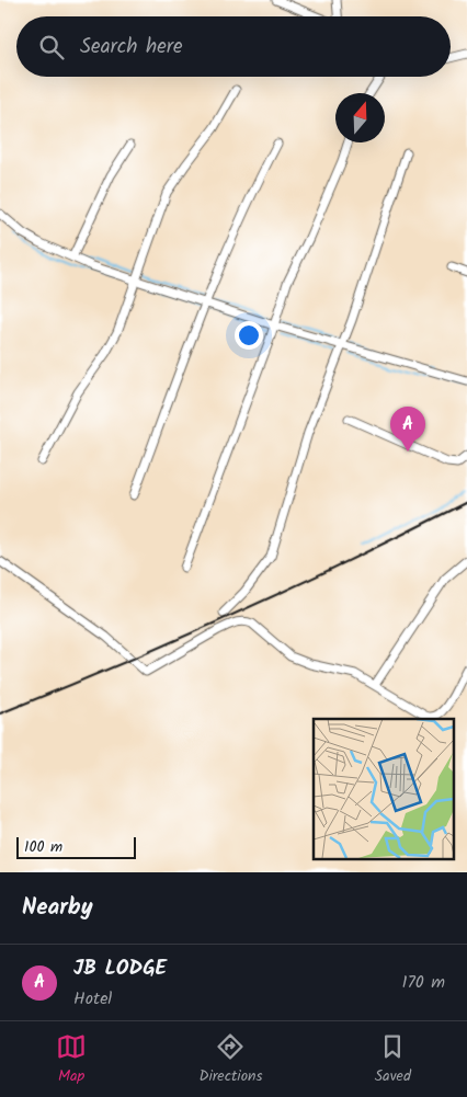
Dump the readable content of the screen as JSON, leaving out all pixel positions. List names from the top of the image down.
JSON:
{
  "scale_bar": "100 m",
  "north": "top",
  "page": {
    "search": "Search here",
    "pins": "A",
    "scale": "100 m",
    "heading": "Nearby",
    "list": [
      {
        "mark": "A",
        "name": "JB LODGE",
        "note": "Hotel",
        "value": "170 m"
      }
    ],
    "nav": ["Map", "Directions", "Saved"]
  }
}
